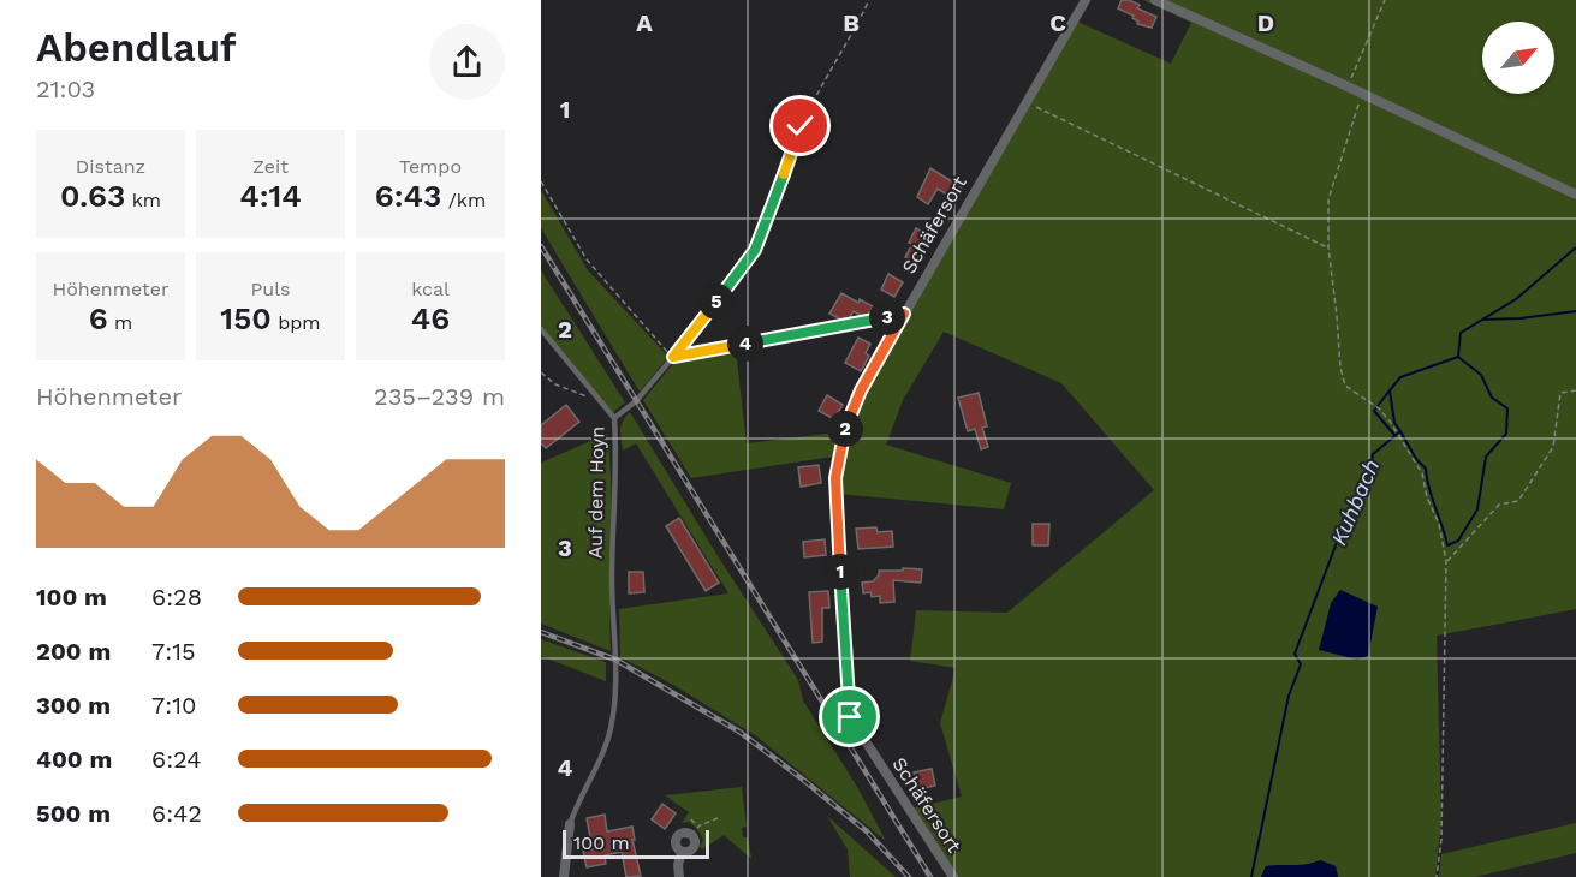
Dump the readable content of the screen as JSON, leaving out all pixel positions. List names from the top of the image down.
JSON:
{
  "streets": {
    "street": ["Schäfersort", "Auf dem Hoyn"]
  },
  "water": ["Kuhbach"],
  "scale_bar": "100 m",
  "north": "top right",
  "page": {
    "heading": ["Abendlauf", "21:03"],
    "stats": [
      ["Distanz", "0.63 km"],
      ["Zeit", "4:14"],
      ["Tempo", "6:43 /km"],
      ["Höhenmeter", "6 m"],
      ["Puls", "150 bpm"],
      ["kcal", "46"]
    ],
    "pins": [
      "5",
      "3",
      "4",
      "2",
      "1"
    ],
    "chart": ["Höhenmeter", "235–239 m"],
    "list": [
      {
        "name": "100 m",
        "note": "6:28"
      },
      {
        "name": "200 m",
        "note": "7:15"
      },
      {
        "name": "300 m",
        "note": "7:10"
      },
      {
        "name": "400 m",
        "note": "6:24"
      },
      {
        "name": "500 m",
        "note": "6:42"
      }
    ],
    "scale": "100 m"
  },
  "grid": {
    "columns": [
      "A",
      "B",
      "C",
      "D"
    ],
    "rows": [
      "1",
      "2",
      "3",
      "4"
    ]
  }
}
